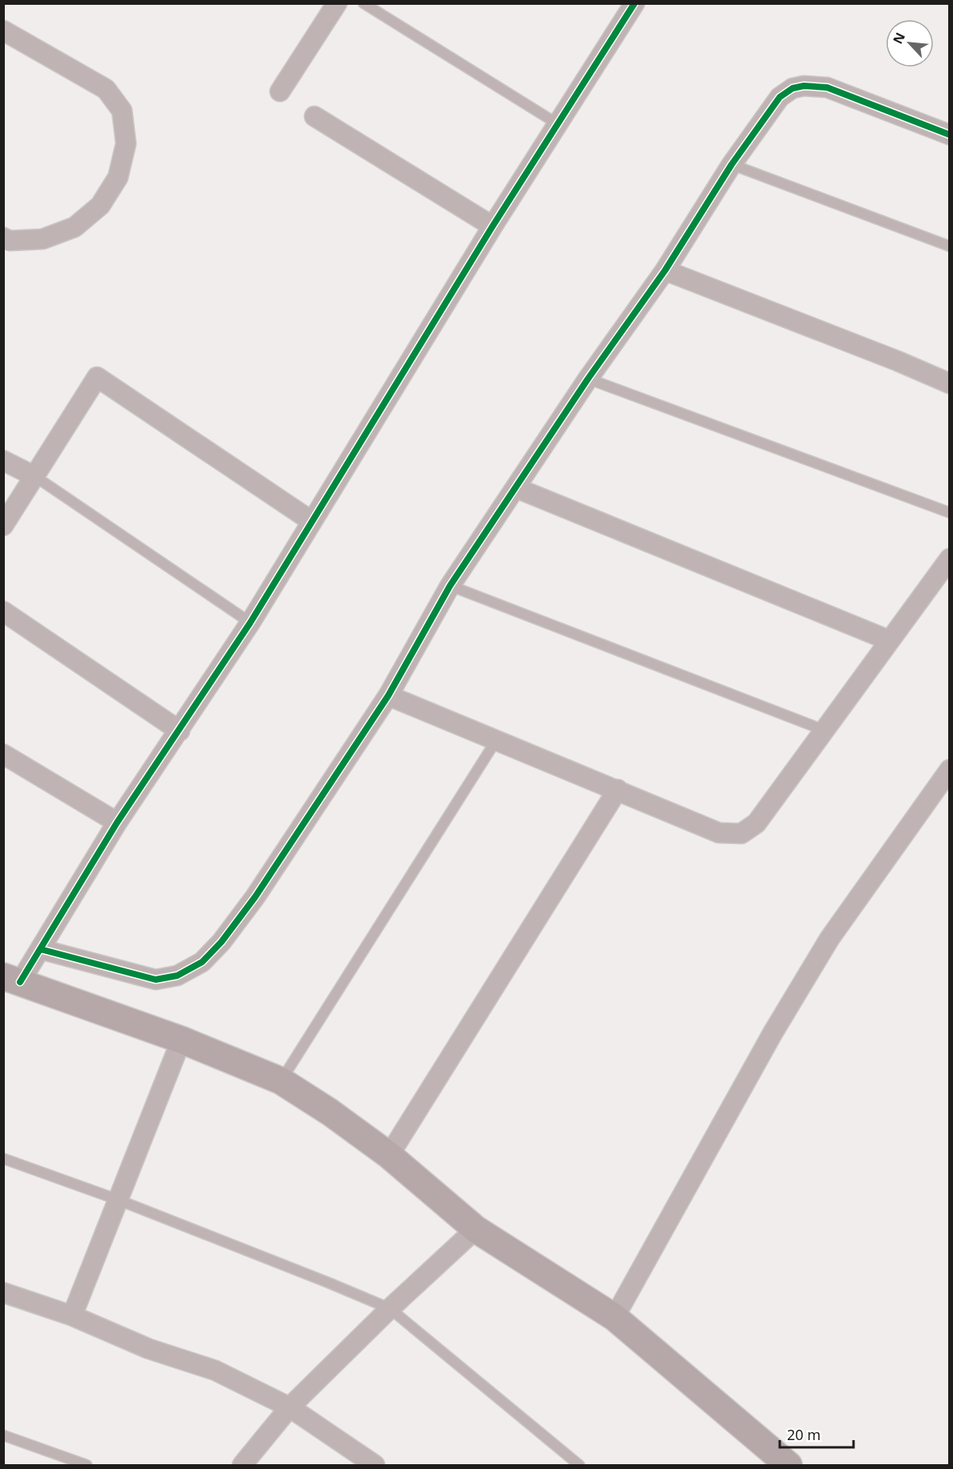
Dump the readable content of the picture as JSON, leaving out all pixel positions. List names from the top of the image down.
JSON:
{
  "scale_bar": "20 m",
  "north": "top left"
}
